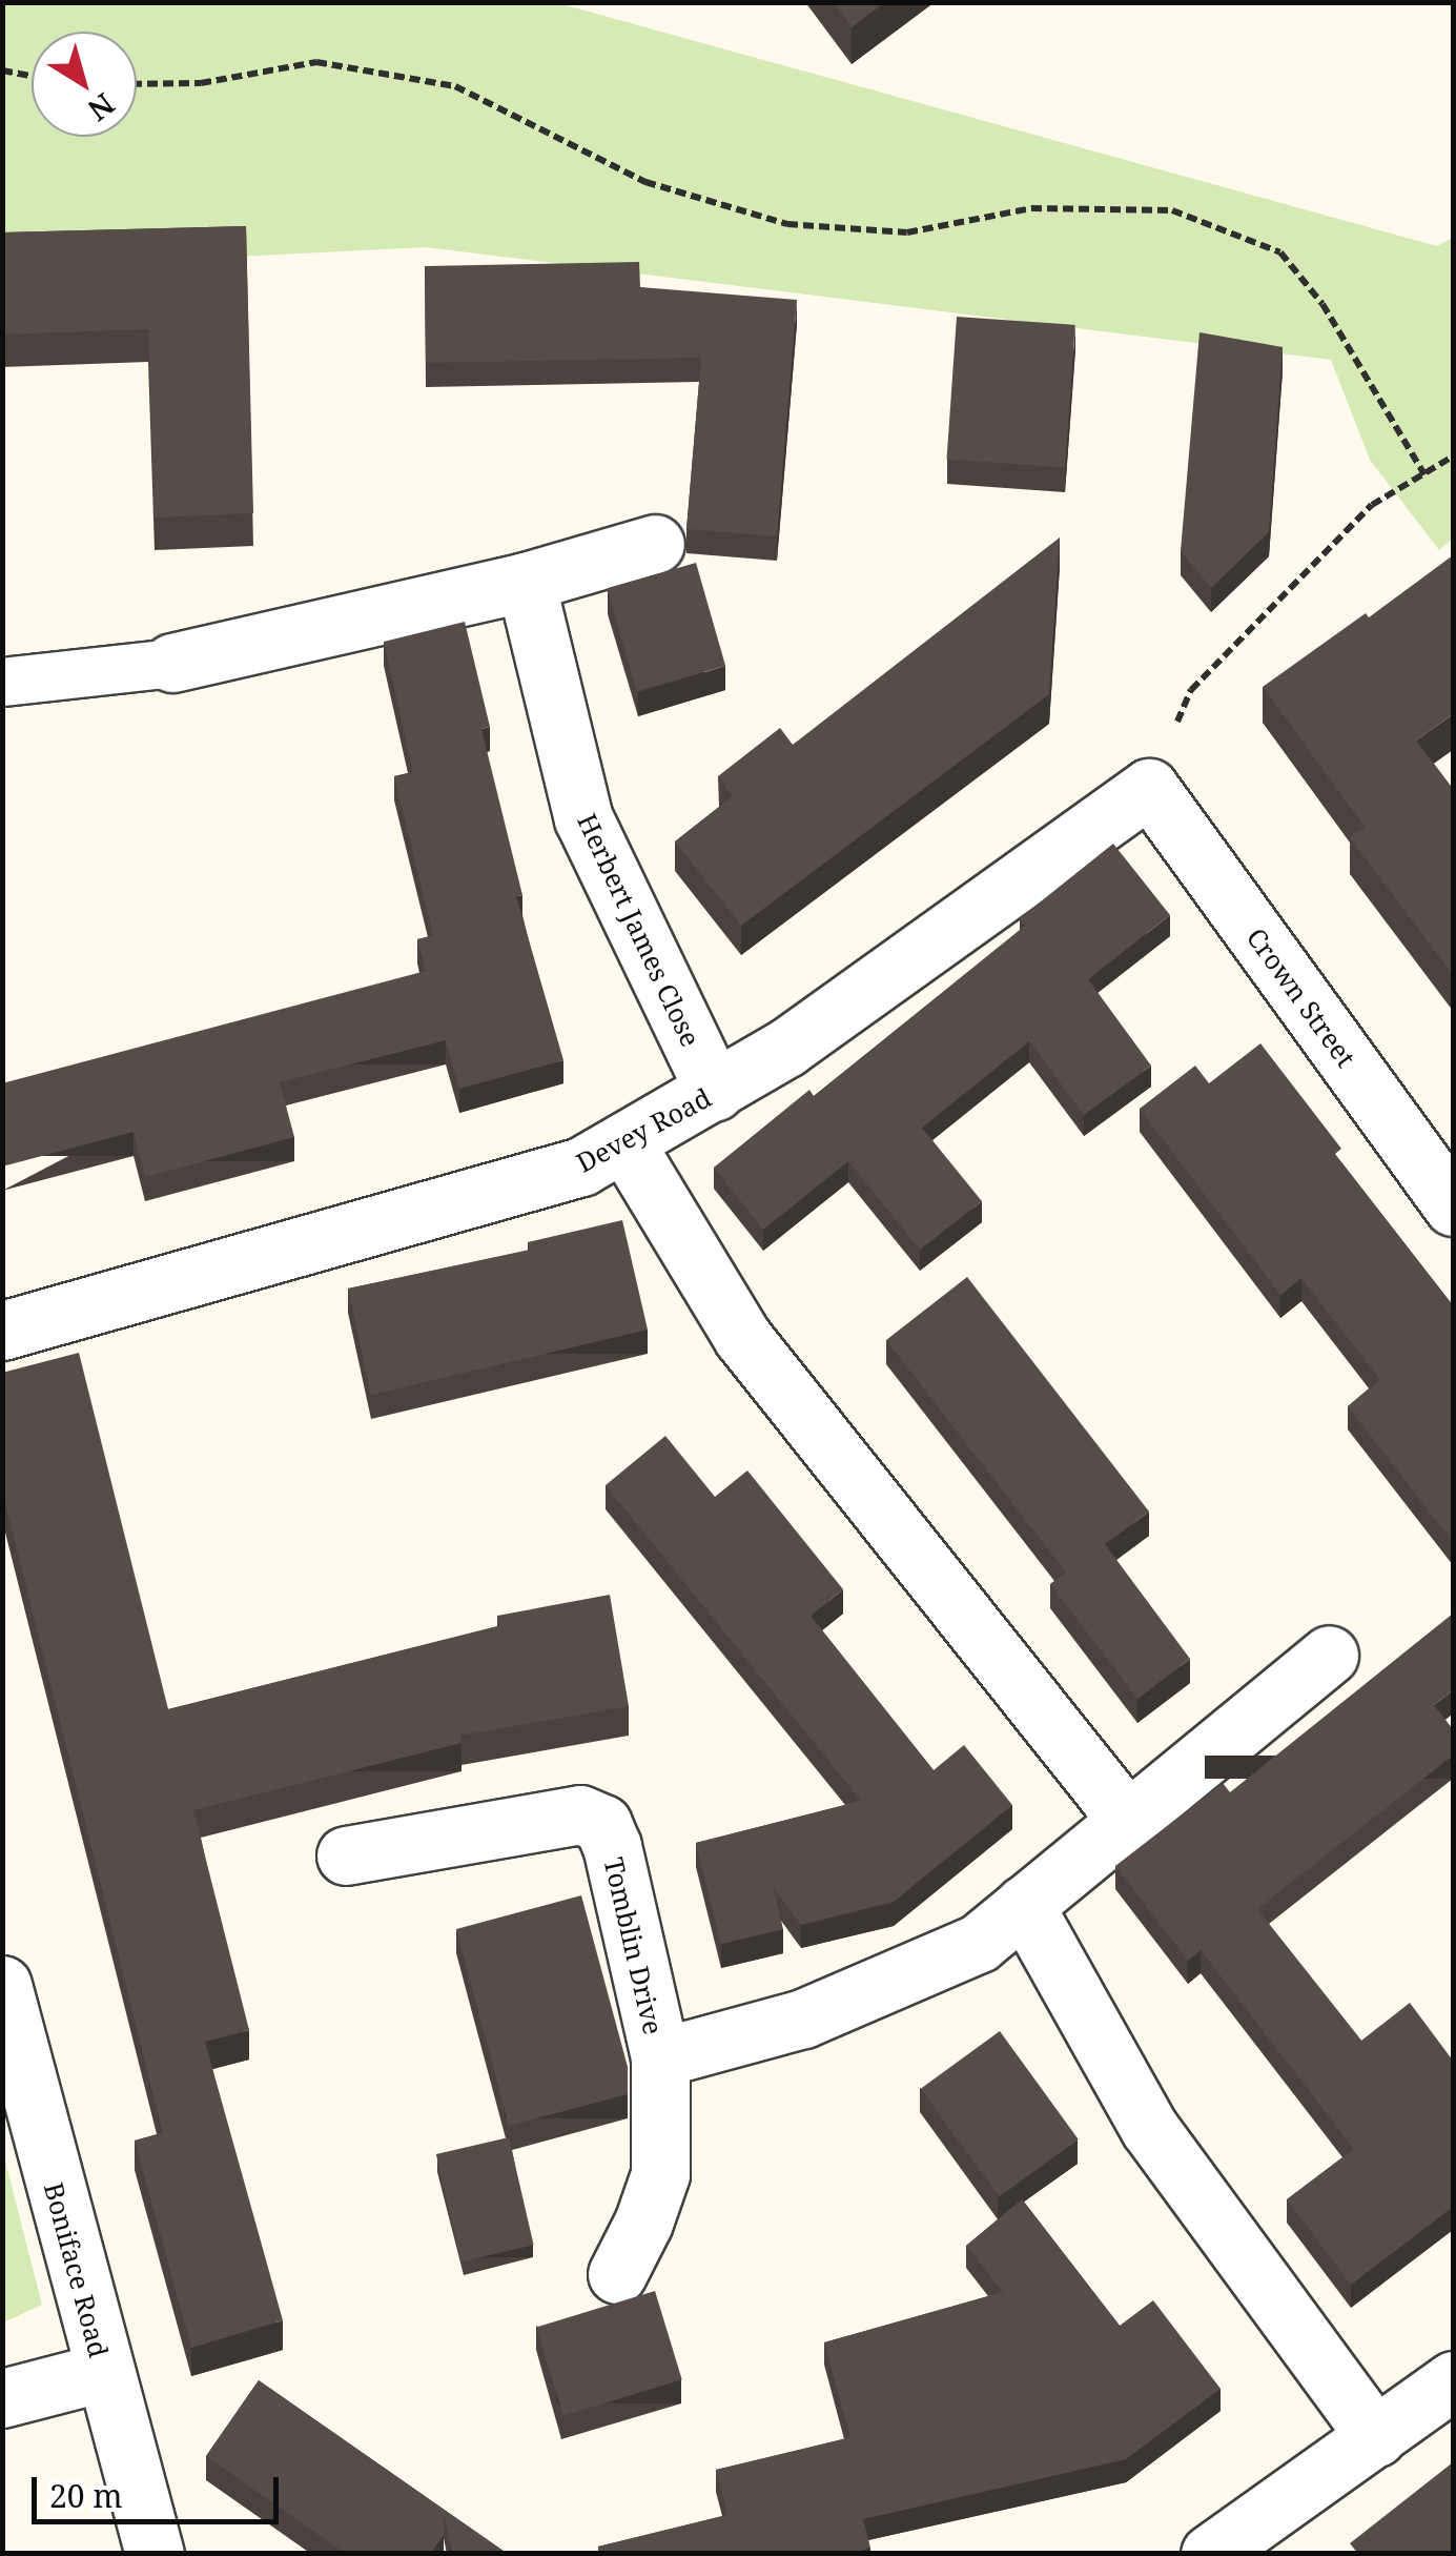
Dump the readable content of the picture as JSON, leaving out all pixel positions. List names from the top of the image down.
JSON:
{
  "streets": {
    "street": [
      "Herbert James Close",
      "Crown Street",
      "Devey Road",
      "Tomblin Drive",
      "Boniface Road"
    ]
  },
  "crossings": [
    ["Herbert James Close", "Devey Road"],
    ["Crown Street", "Devey Road"]
  ],
  "scale_bar": "20 m",
  "north": "bottom right"
}
